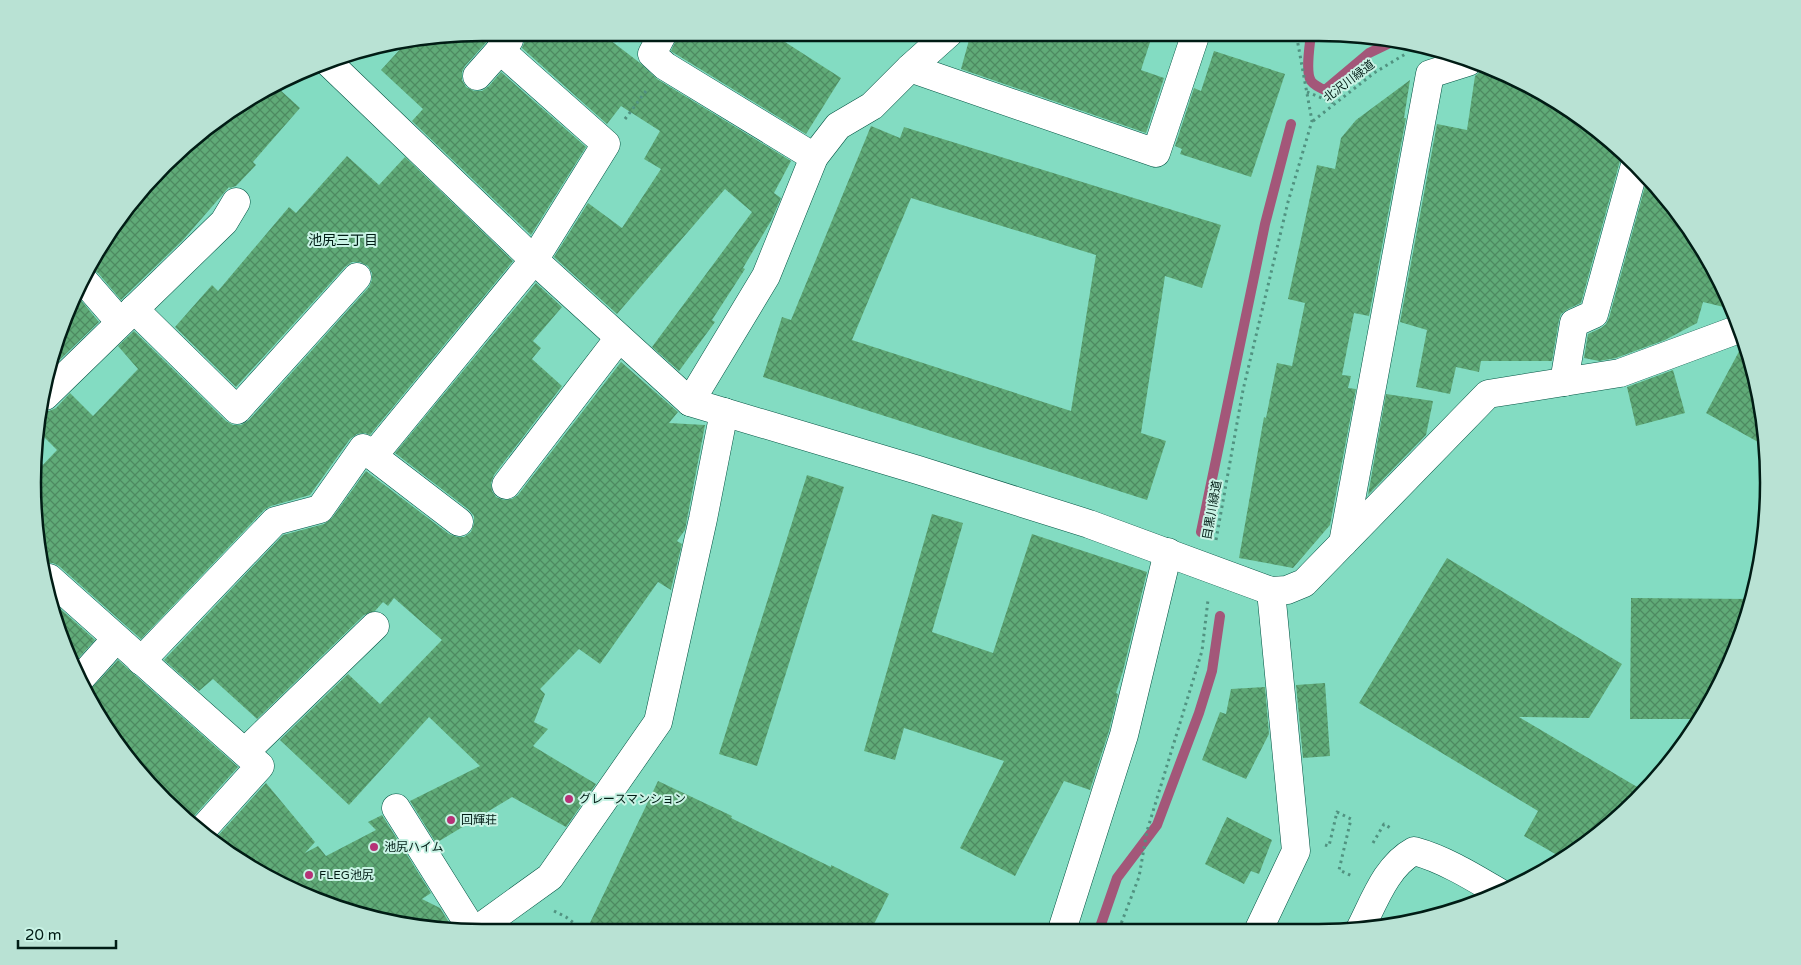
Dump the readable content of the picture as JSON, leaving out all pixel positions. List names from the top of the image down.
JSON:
{
  "streets": {
    "path": ["北沢川緑道", "目黒川緑道"]
  },
  "crossings": [
    ["北沢川緑道", "目黒川緑道"]
  ],
  "districts": ["池尻三丁目"],
  "places": [
    "グレースマンション",
    "回輝荘",
    "池尻ハイム",
    "FLEG池尻"
  ],
  "scale_bar": "20 m"
}
